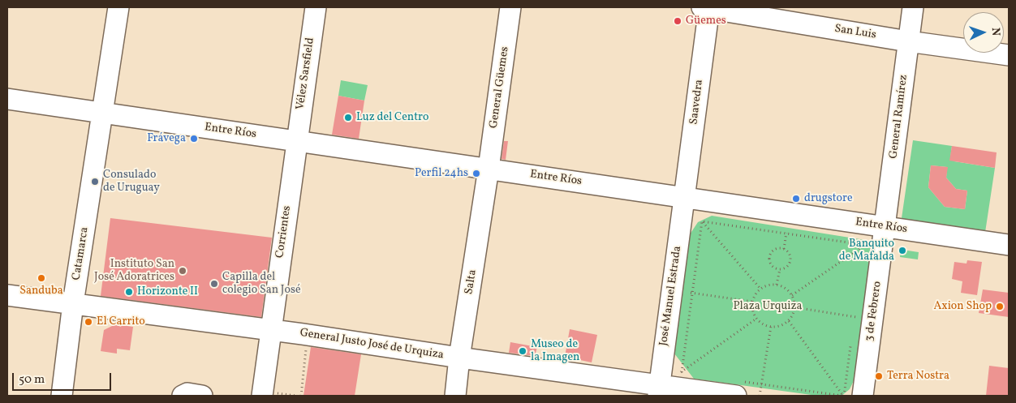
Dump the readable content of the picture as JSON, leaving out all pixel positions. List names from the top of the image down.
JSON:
{
  "streets": {
    "street": [
      "San Luis",
      "Vélez Sarsfield",
      "General Güemes",
      "Saavedra",
      "General Ramírez",
      "Entre Ríos",
      "Corrientes",
      "Catamarca",
      "Salta",
      "José Manuel Estrada",
      "3 de Febrero",
      "General Justo José de Urquiza"
    ]
  },
  "crossings": [
    ["San Luis", "Saavedra"],
    ["San Luis", "General Ramírez"],
    ["Vélez Sarsfield", "Entre Ríos"],
    ["Vélez Sarsfield", "Corrientes"],
    ["General Güemes", "Entre Ríos"],
    ["General Güemes", "Salta"],
    ["Saavedra", "Entre Ríos"],
    ["Saavedra", "José Manuel Estrada"],
    ["General Ramírez", "Entre Ríos"],
    ["General Ramírez", "3 de Febrero"],
    ["Entre Ríos", "Corrientes"],
    ["Entre Ríos", "Catamarca"],
    ["Entre Ríos", "Salta"],
    ["Entre Ríos", "José Manuel Estrada"],
    ["Entre Ríos", "3 de Febrero"],
    ["Corrientes", "General Justo José de Urquiza"],
    ["Catamarca", "General Justo José de Urquiza"],
    ["Salta", "General Justo José de Urquiza"],
    ["José Manuel Estrada", "General Justo José de Urquiza"]
  ],
  "parks": ["Plaza Urquiza"],
  "places": [
    "Güemes",
    "Luz del Centro",
    "Frávega",
    "Perfil 24hs",
    "Consulado de Uruguay",
    "drugstore",
    "Banquito de Mafalda",
    "Instituto San José Adoratrices",
    "Sanduba",
    "Capilla del colegio San José",
    "Horizonte II",
    "Axion Shop",
    "El Carrito",
    "Museo de la Imagen",
    "Terra Nostra"
  ],
  "scale_bar": "50 m",
  "north": "right"
}
